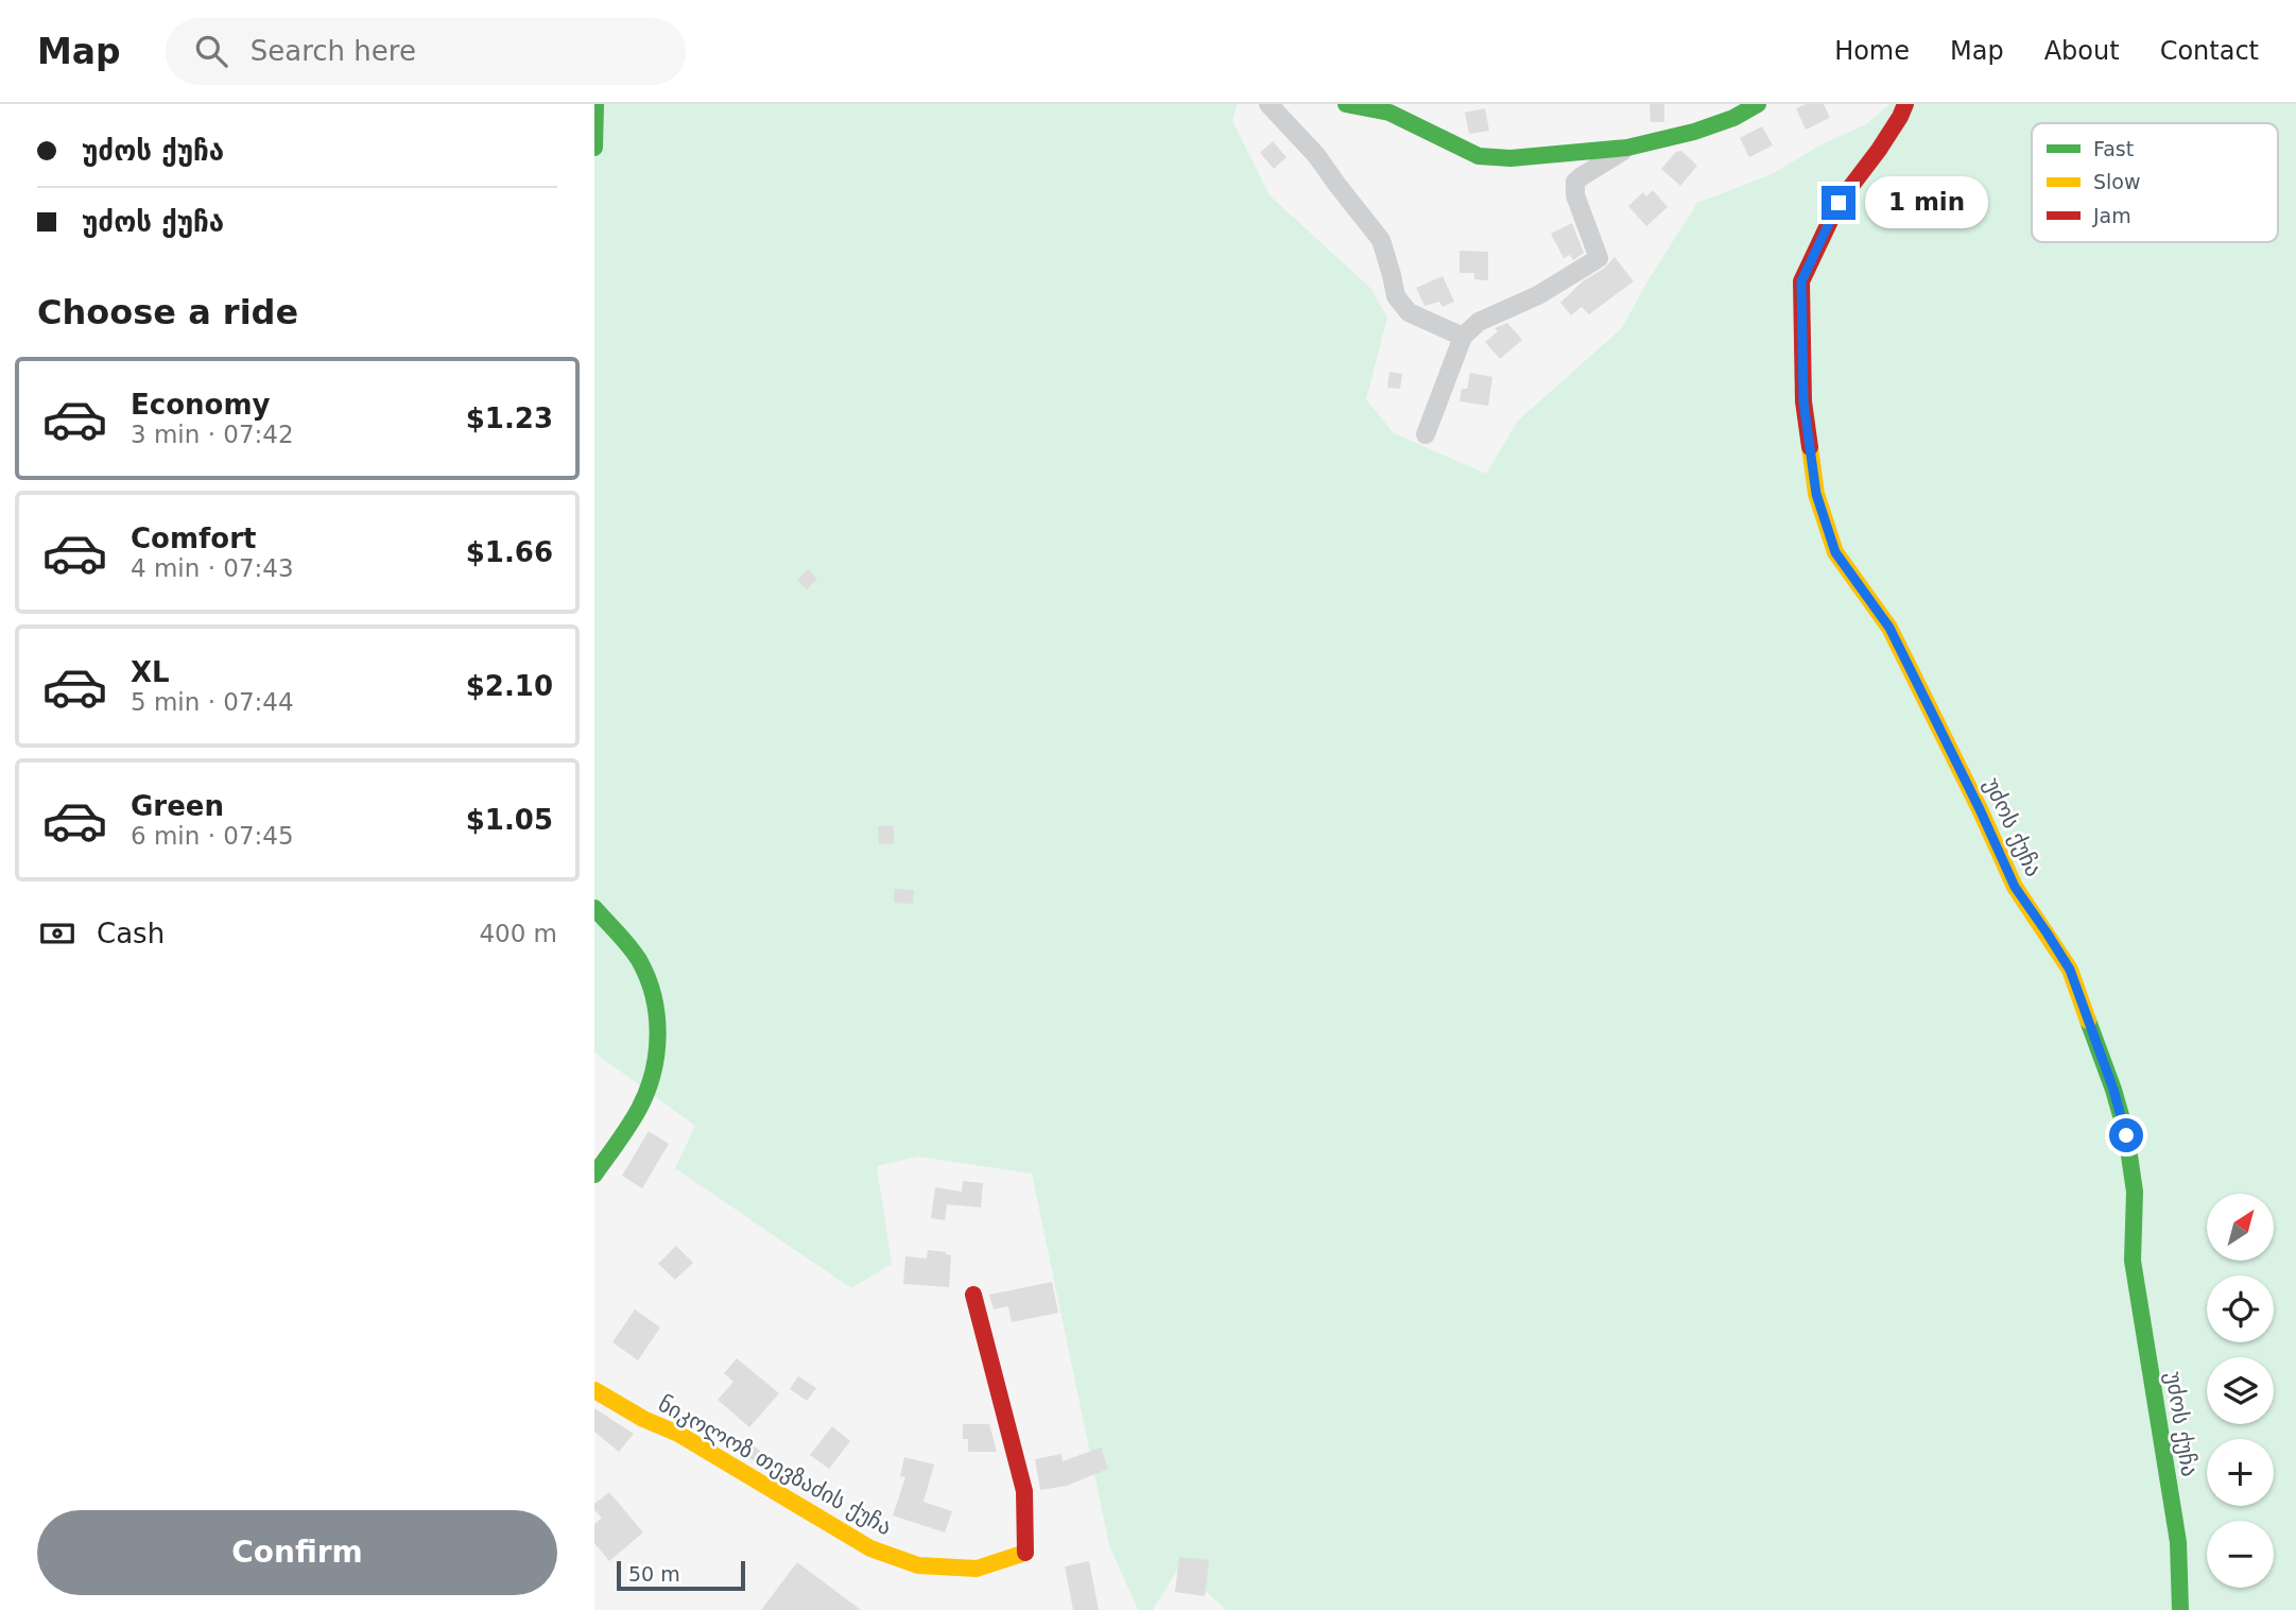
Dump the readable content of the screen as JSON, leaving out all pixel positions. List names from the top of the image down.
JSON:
{
  "streets": {
    "street": ["უძოს ქუჩა", "ნიკოლოზ თევზაძის ქუჩა"]
  },
  "legend": ["Fast", "Slow", "Jam"],
  "scale_bar": "50 m",
  "north": "top right",
  "page": {
    "header": "Map",
    "search": "Search here",
    "nav": [
      "Home",
      "Map",
      "About",
      "Contact"
    ],
    "banner": ["უძოს ქუჩა", "უძოს ქუჩა"],
    "bubble": "1 min",
    "heading": "Choose a ride",
    "list": [
      {
        "name": "Economy",
        "note": "3 min · 07:42",
        "value": "$1.23"
      },
      {
        "name": "Comfort",
        "note": "4 min · 07:43",
        "value": "$1.66"
      },
      {
        "name": "XL",
        "note": "5 min · 07:44",
        "value": "$2.10"
      },
      {
        "name": "Green",
        "note": "6 min · 07:45",
        "value": "$1.05"
      }
    ],
    "pay": ["Cash", "400 m"],
    "map_buttons": ["+", "−"],
    "buttons": "Confirm",
    "scale": "50 m"
  }
}
